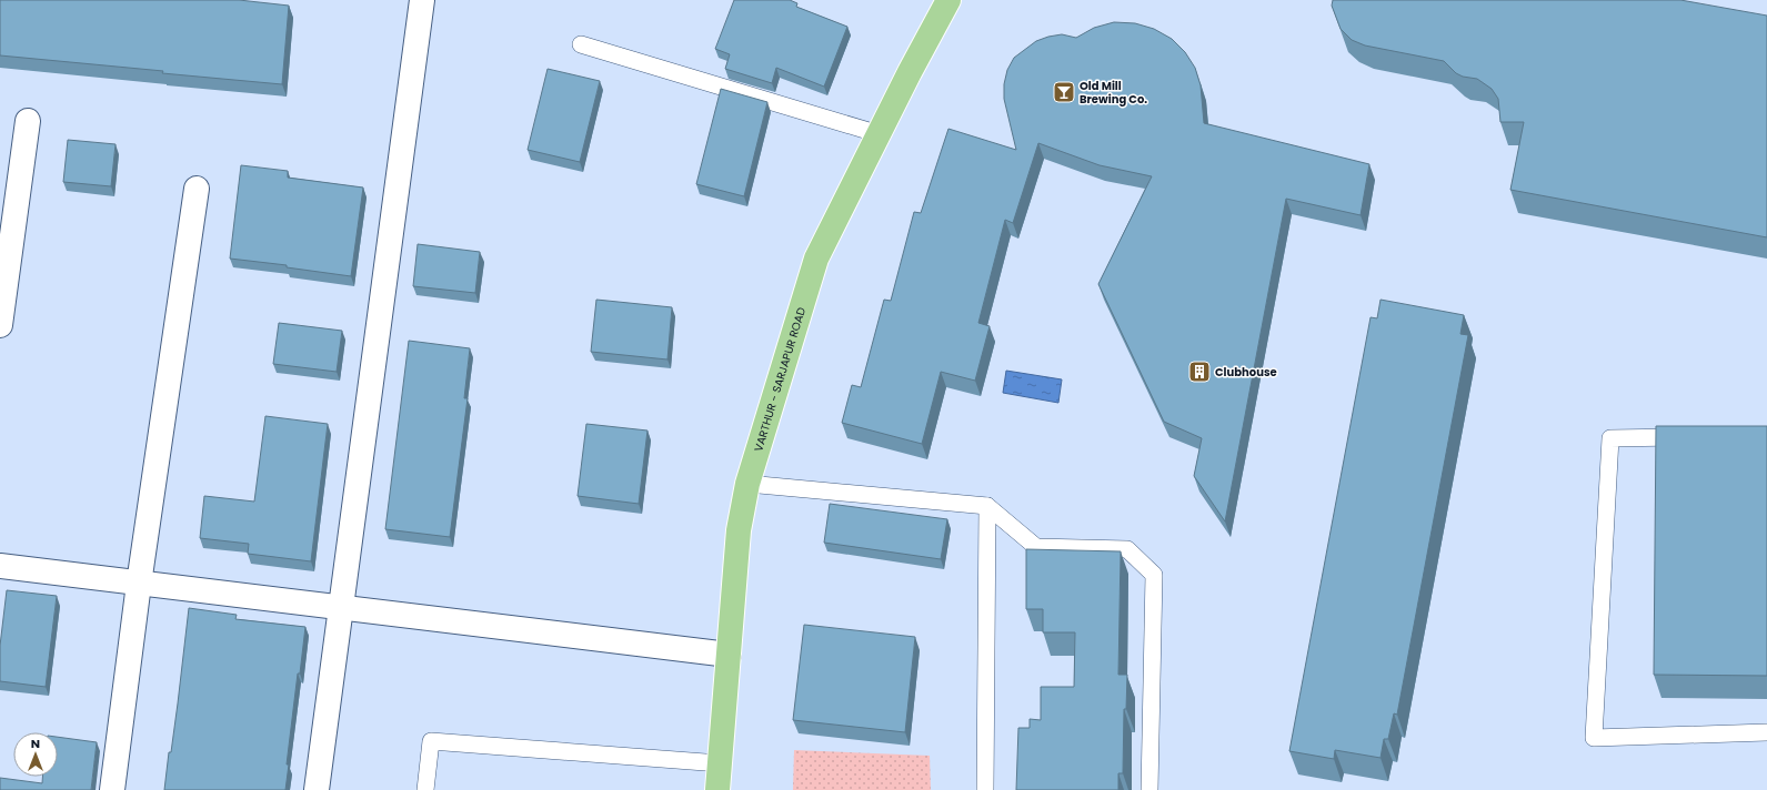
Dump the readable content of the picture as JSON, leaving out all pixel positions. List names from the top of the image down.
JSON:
{
  "streets": {
    "main road": ["VARTHUR - SARJAPUR ROAD"]
  },
  "places": {
    "bar": ["Old Mill Brewing Co."],
    "building": ["Clubhouse"]
  },
  "north": "top"
}
